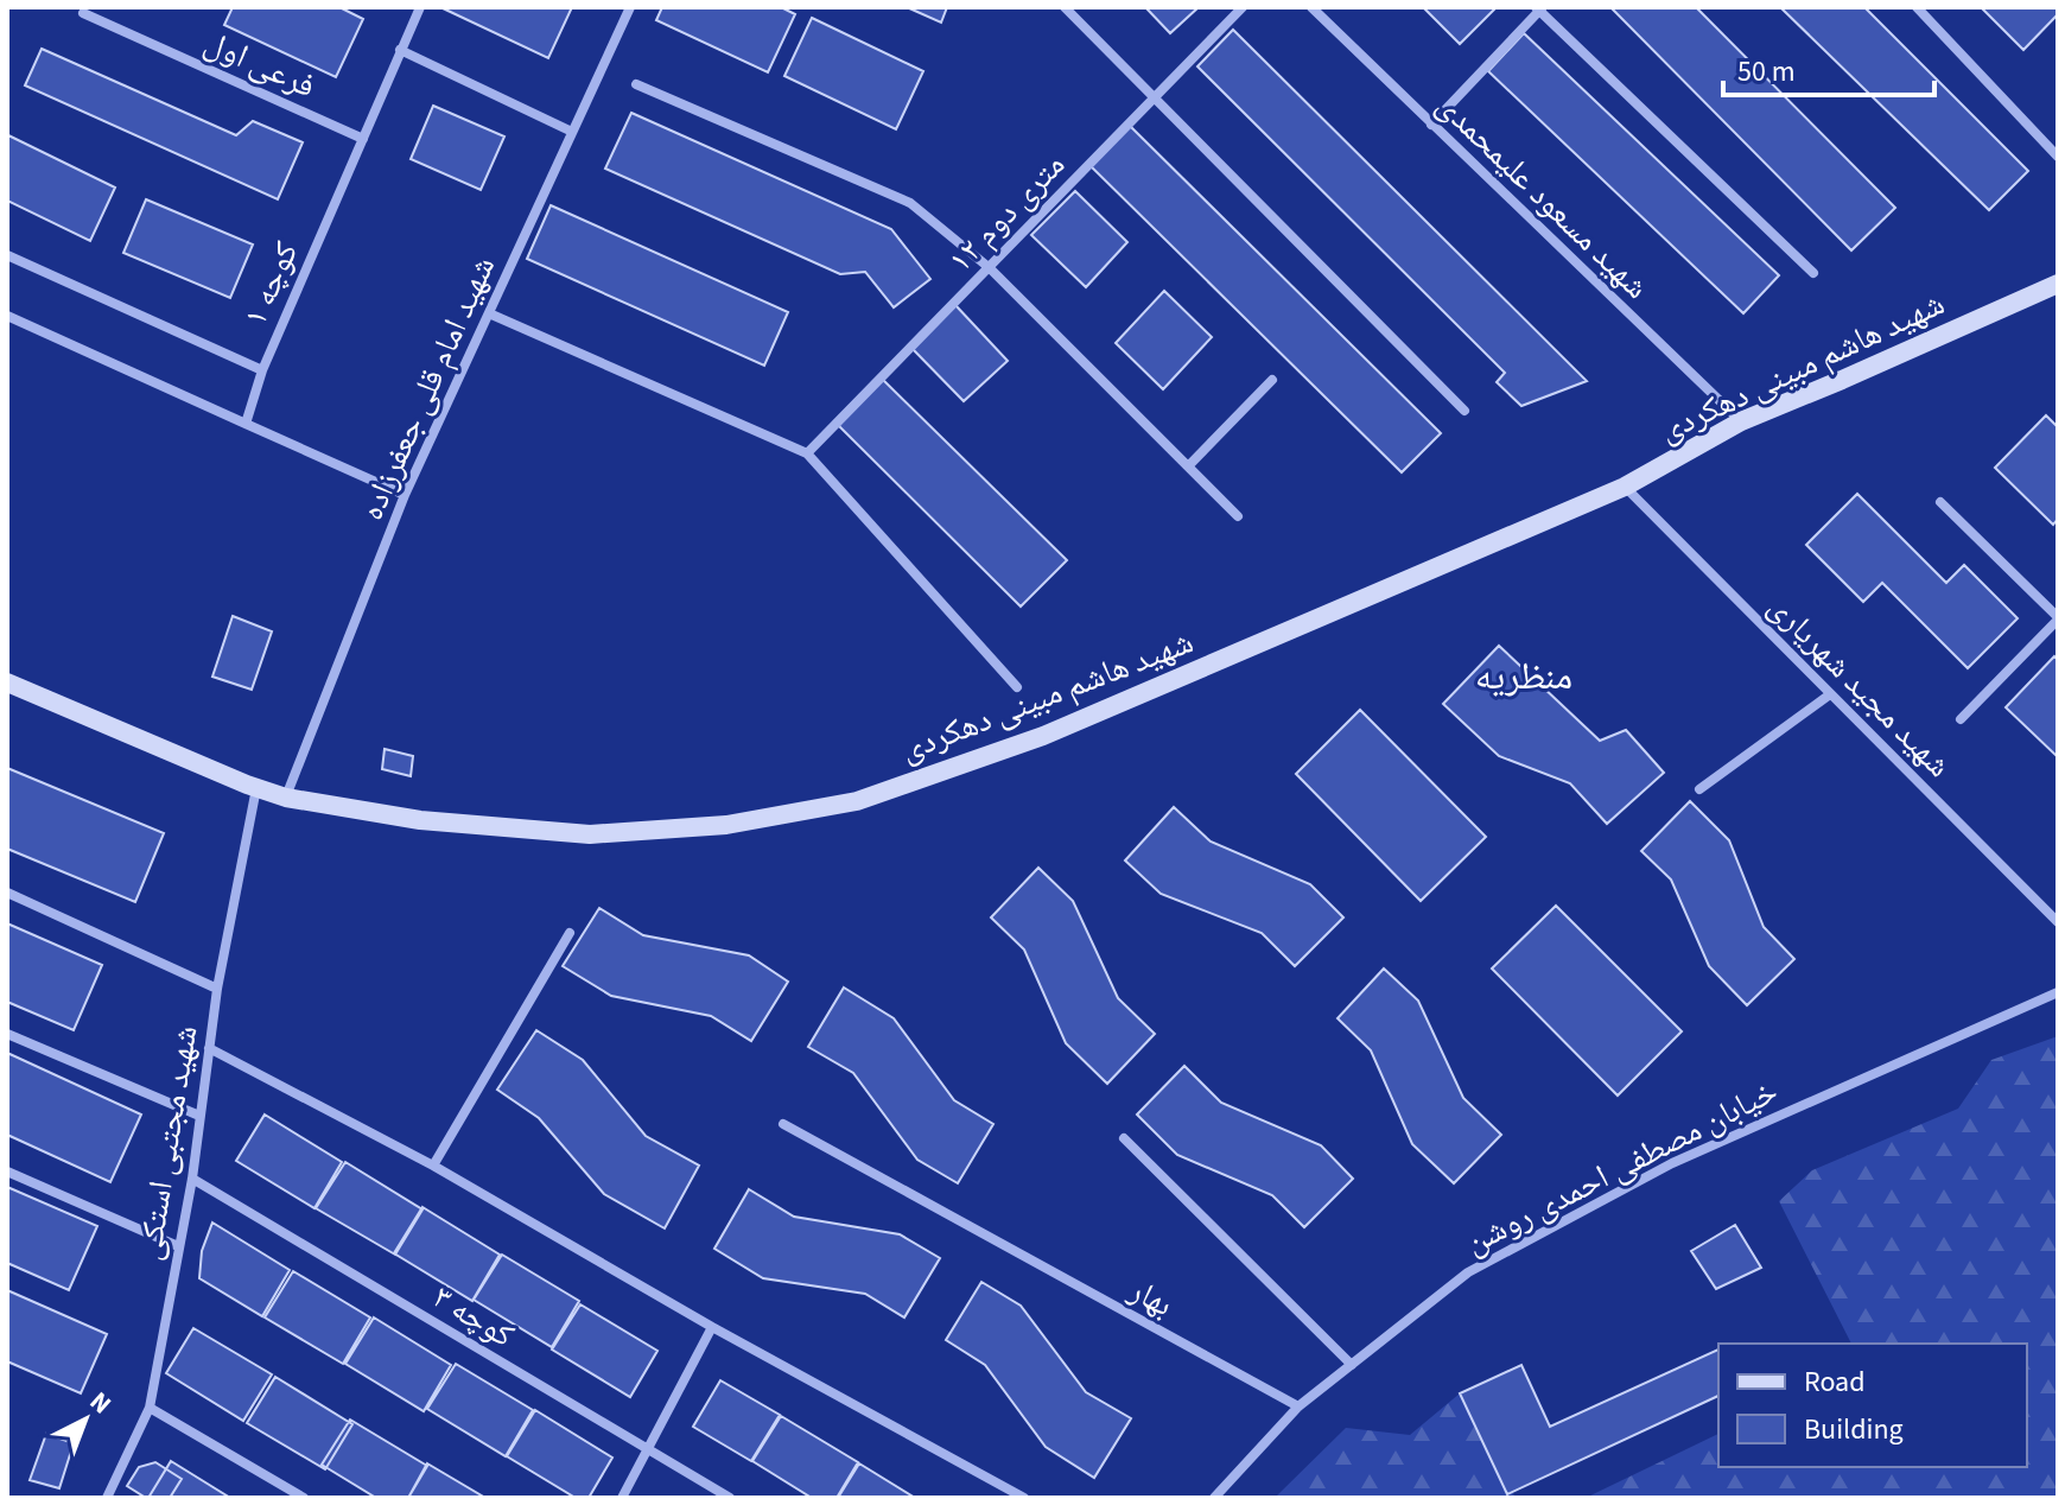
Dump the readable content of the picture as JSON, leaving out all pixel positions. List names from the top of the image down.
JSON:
{
  "streets": {
    "main road": ["شهید هاشم مبینی دهکردی"],
    "street": [
      "فرعی اول",
      "شهید مسعود علیمحمدی",
      "۱۲ متری دوم",
      "کوچه ۱",
      "شهید امام قلی جعفرزاده",
      "شهید مجید شهریاری",
      "شهید مجتبی استکی",
      "خیابان مصطفی احمدی روشن",
      "بهار",
      "کوچه ۳"
    ]
  },
  "crossings": [
    ["فرعی اول", "کوچه ۱"],
    ["شهید مسعود علیمحمدی", "شهید هاشم مبینی دهکردی"],
    ["شهید هاشم مبینی دهکردی", "شهید امام قلی جعفرزاده"],
    ["شهید هاشم مبینی دهکردی", "شهید مجید شهریاری"],
    ["شهید هاشم مبینی دهکردی", "شهید مجتبی استکی"],
    ["شهید مجتبی استکی", "کوچه ۳"],
    ["خیابان مصطفی احمدی روشن", "بهار"]
  ],
  "districts": ["منظریه"],
  "legend": ["Road", "Building"],
  "scale_bar": "50 m",
  "north": "top right"
}
